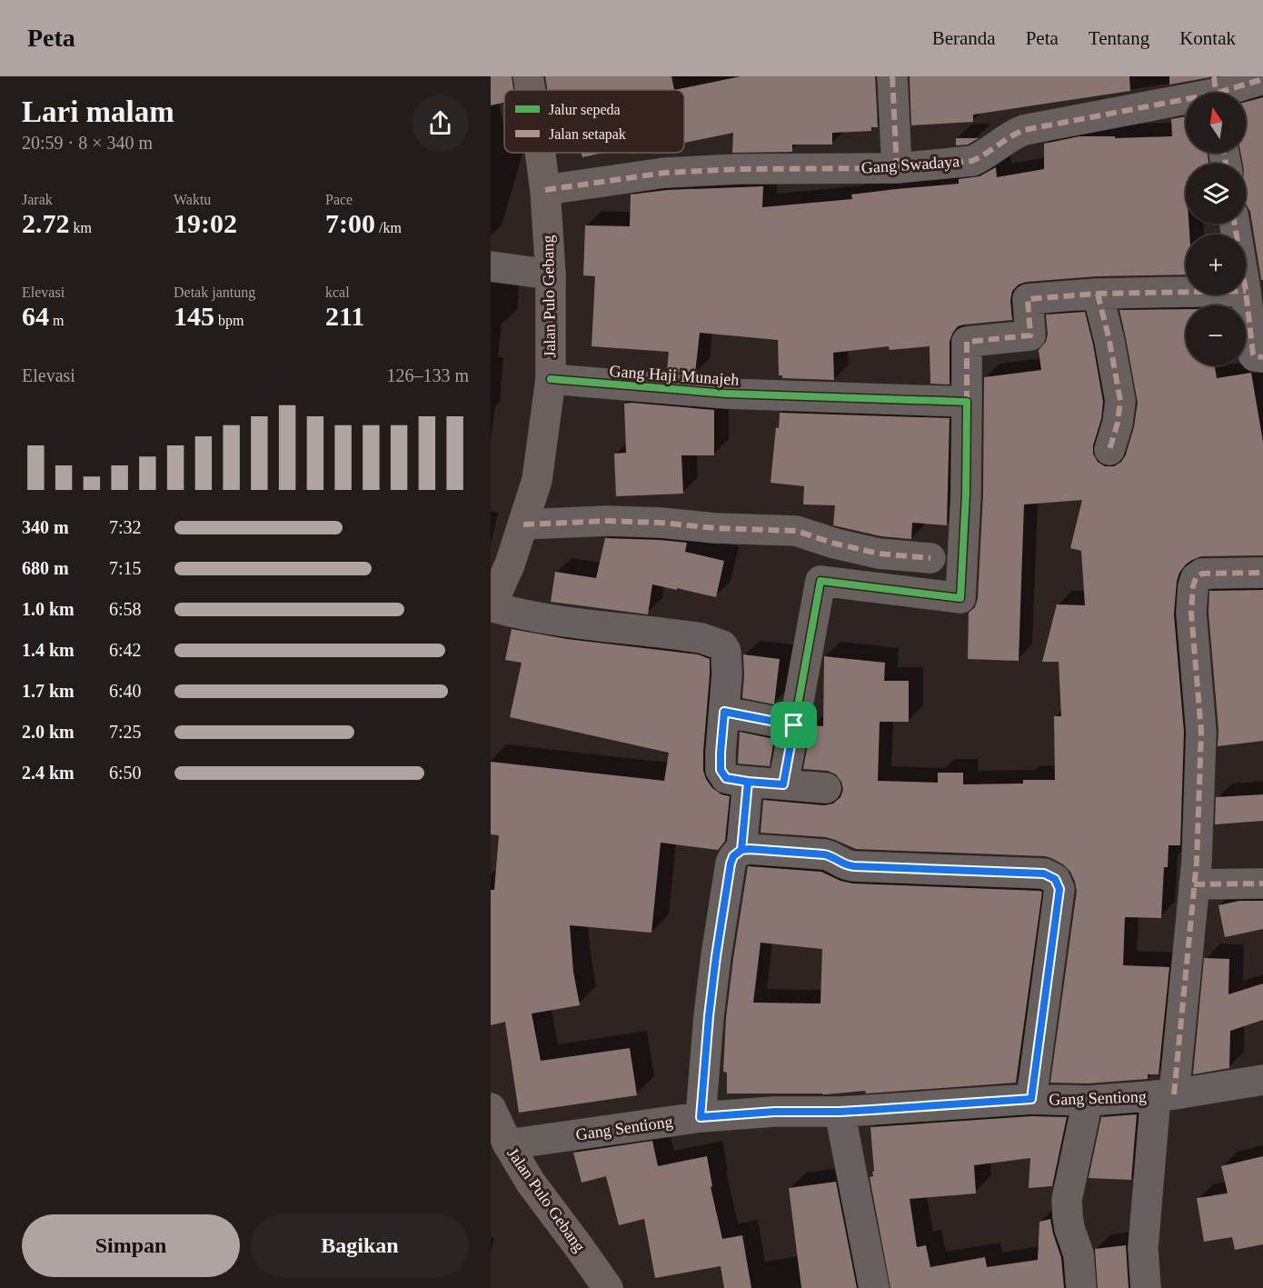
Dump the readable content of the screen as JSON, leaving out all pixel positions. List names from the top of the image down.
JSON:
{
  "streets": {
    "main road": ["Jalan Pulo Gebang"],
    "street": ["Gang Swadaya", "Gang Haji Munajeh", "Gang Sentiong"]
  },
  "crossings": [
    ["Gang Swadaya", "Jalan Pulo Gebang"],
    ["Jalan Pulo Gebang", "Gang Haji Munajeh"],
    ["Jalan Pulo Gebang", "Gang Sentiong"]
  ],
  "legend": ["Jalur sepeda", "Jalan setapak"],
  "north": "top",
  "page": {
    "header": "Peta",
    "nav": [
      "Beranda",
      "Peta",
      "Tentang",
      "Kontak"
    ],
    "heading": ["Lari malam", "20:59 · 8 × 340 m"],
    "map_buttons": ["+", "−"],
    "stats": [
      ["Jarak", "2.72 km"],
      ["Waktu", "19:02"],
      ["Pace", "7:00 /km"],
      ["Elevasi", "64 m"],
      ["Detak jantung", "145 bpm"],
      ["kcal", "211"]
    ],
    "chart": ["Elevasi", "126–133 m"],
    "list": [
      {
        "name": "340 m",
        "note": "7:32"
      },
      {
        "name": "680 m",
        "note": "7:15"
      },
      {
        "name": "1.0 km",
        "note": "6:58"
      },
      {
        "name": "1.4 km",
        "note": "6:42"
      },
      {
        "name": "1.7 km",
        "note": "6:40"
      },
      {
        "name": "2.0 km",
        "note": "7:25"
      },
      {
        "name": "2.4 km",
        "note": "6:50"
      }
    ],
    "buttons": ["Simpan", "Bagikan"]
  }
}
